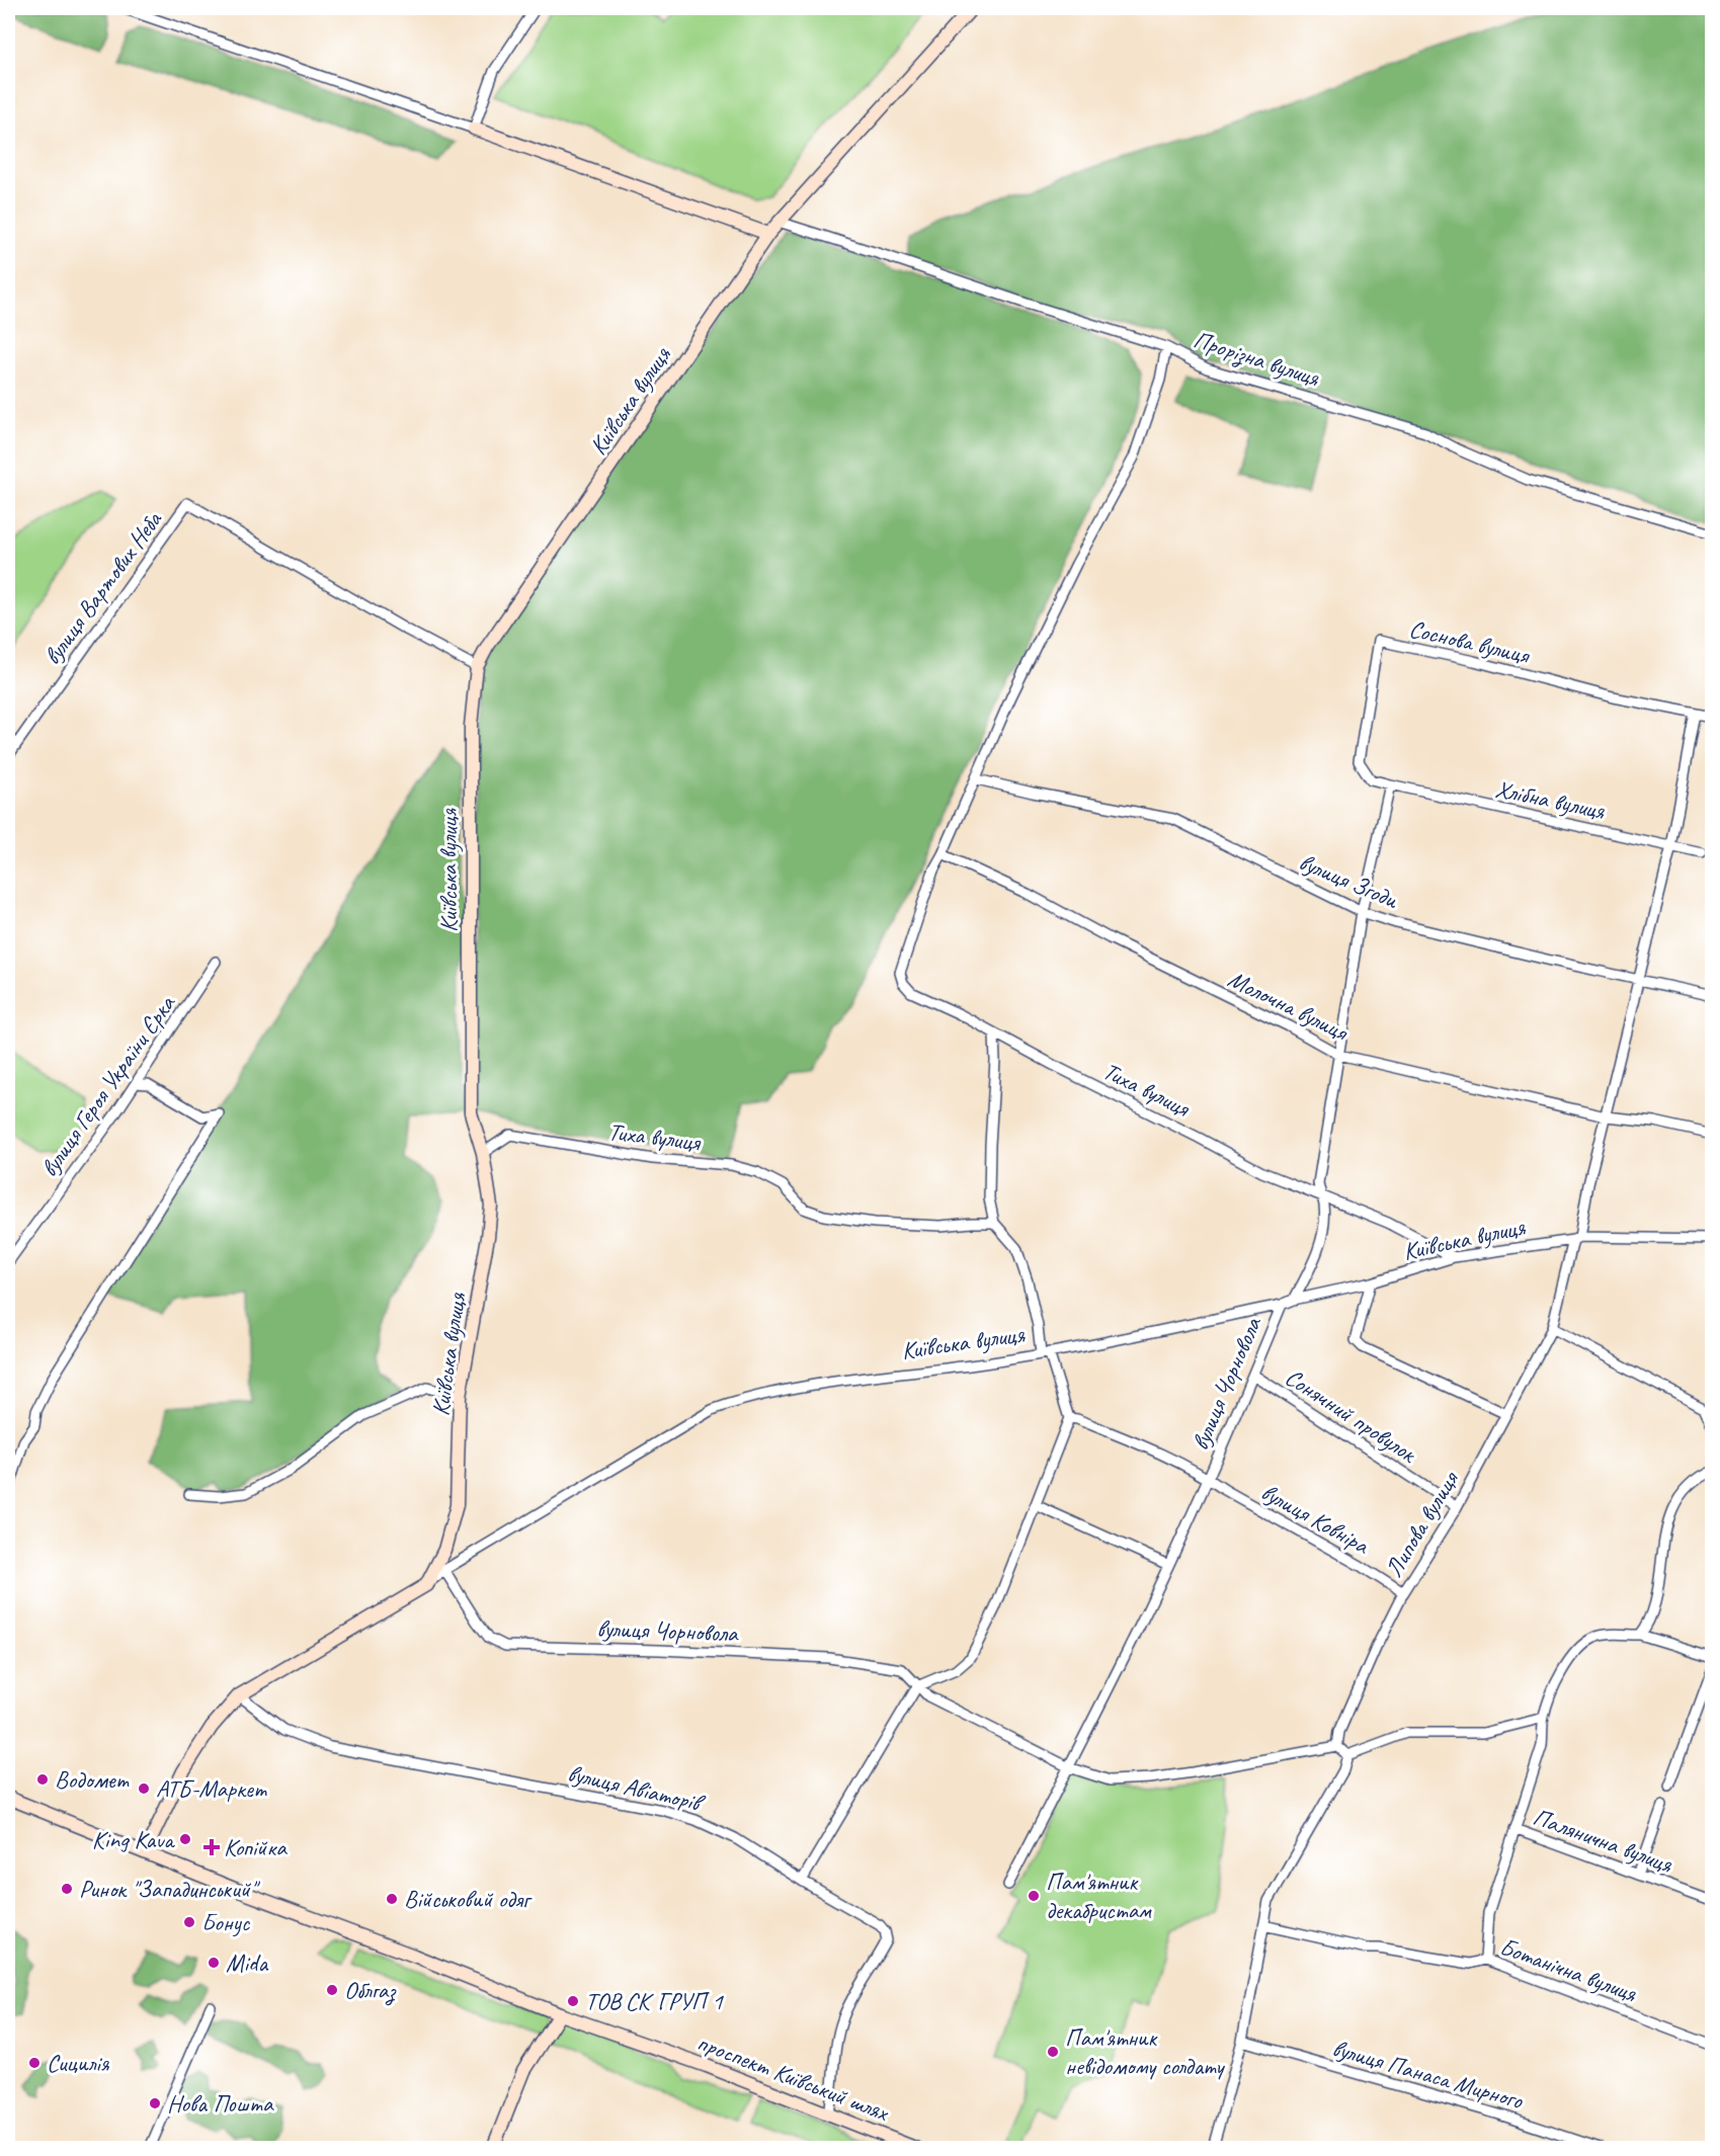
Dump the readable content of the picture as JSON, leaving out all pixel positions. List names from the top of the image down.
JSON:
{
  "streets": {
    "street": [
      "Прорізна вулиця",
      "Київська вулиця",
      "вулиця Вартових Неба",
      "Соснова вулиця",
      "Хлібна вулиця",
      "вулиця Згоди",
      "Молочна вулиця",
      "вулиця Героя України Єрка",
      "Тиха вулиця",
      "вулиця Чорновола",
      "Сонячний провулок",
      "вулиця Ковніра",
      "Липова вулиця",
      "вулиця Авіаторів",
      "Палянична вулиця",
      "Ботанічна вулиця",
      "вулиця Панаса Мирного",
      "проспект Київський шлях"
    ]
  },
  "crossings": [
    ["Прорізна вулиця", "вулиця Згоди"],
    ["Прорізна вулиця", "Молочна вулиця"],
    ["Прорізна вулиця", "Тиха вулиця"],
    ["Київська вулиця", "вулиця Вартових Неба"],
    ["Київська вулиця", "Тиха вулиця"],
    ["Київська вулиця", "вулиця Чорновола"],
    ["Київська вулиця", "Липова вулиця"],
    ["Київська вулиця", "вулиця Авіаторів"],
    ["Київська вулиця", "проспект Київський шлях"],
    ["Соснова вулиця", "Хлібна вулиця"],
    ["Соснова вулиця", "Липова вулиця"],
    ["Хлібна вулиця", "Липова вулиця"],
    ["вулиця Згоди", "Липова вулиця"],
    ["Молочна вулиця", "Тиха вулиця"],
    ["Молочна вулиця", "Липова вулиця"],
    ["вулиця Чорновола", "Сонячний провулок"],
    ["вулиця Чорновола", "вулиця Ковніра"],
    ["Сонячний провулок", "Липова вулиця"],
    ["вулиця Ковніра", "Липова вулиця"],
    ["вулиця Авіаторів", "проспект Київський шлях"]
  ],
  "places": {
    "other": [
      "Водомет",
      "АТБ-Маркет",
      "King Kava",
      "Ринок \"Западинський\"",
      "Пам'ятник декабристам",
      "Військовий одяг",
      "Бонус",
      "Mida",
      "Облгаз",
      "ТОВ СК ГРУП 1",
      "Пам'ятник невідомому солдату",
      "Сицилія",
      "Нова Пошта"
    ],
    "health": ["Копійка"]
  }
}
